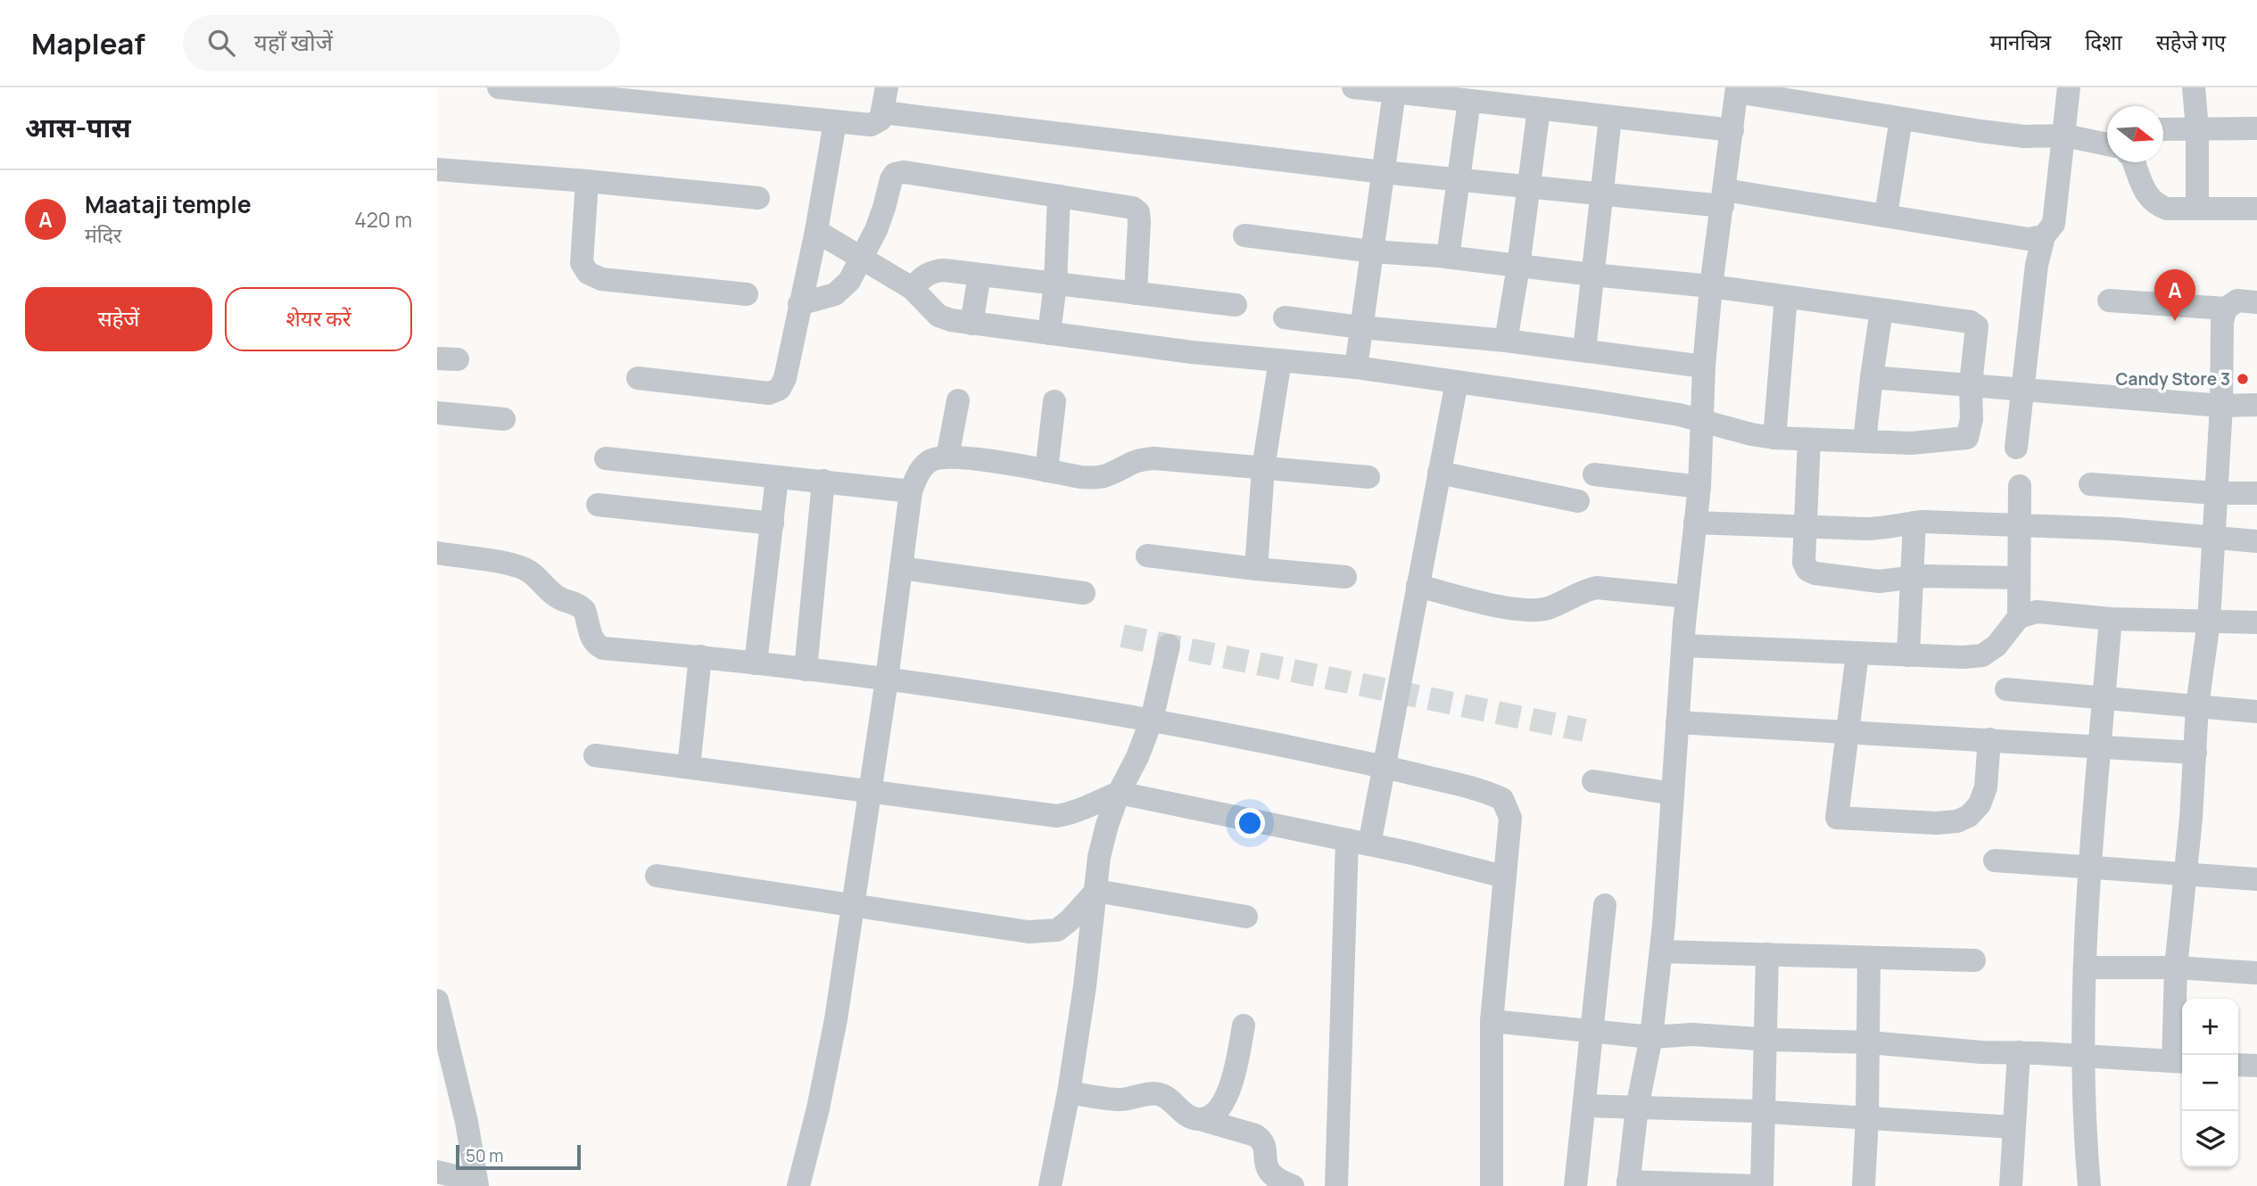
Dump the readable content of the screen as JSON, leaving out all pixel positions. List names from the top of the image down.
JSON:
{
  "places": ["Candy Store 3"],
  "scale_bar": "50 m",
  "north": "right",
  "page": {
    "header": "Mapleaf",
    "search": "यहाँ खोजें",
    "nav": ["मानचित्र", "दिशा", "सहेजे गए"],
    "heading": "आस-पास",
    "list": [
      {
        "mark": "A",
        "name": "Maataji temple",
        "note": "मंदिर",
        "value": "420 m"
      }
    ],
    "buttons": ["सहेजें", "शेयर करें"],
    "pins": "A",
    "map_buttons": ["+", "−"],
    "scale": "50 m"
  }
}
